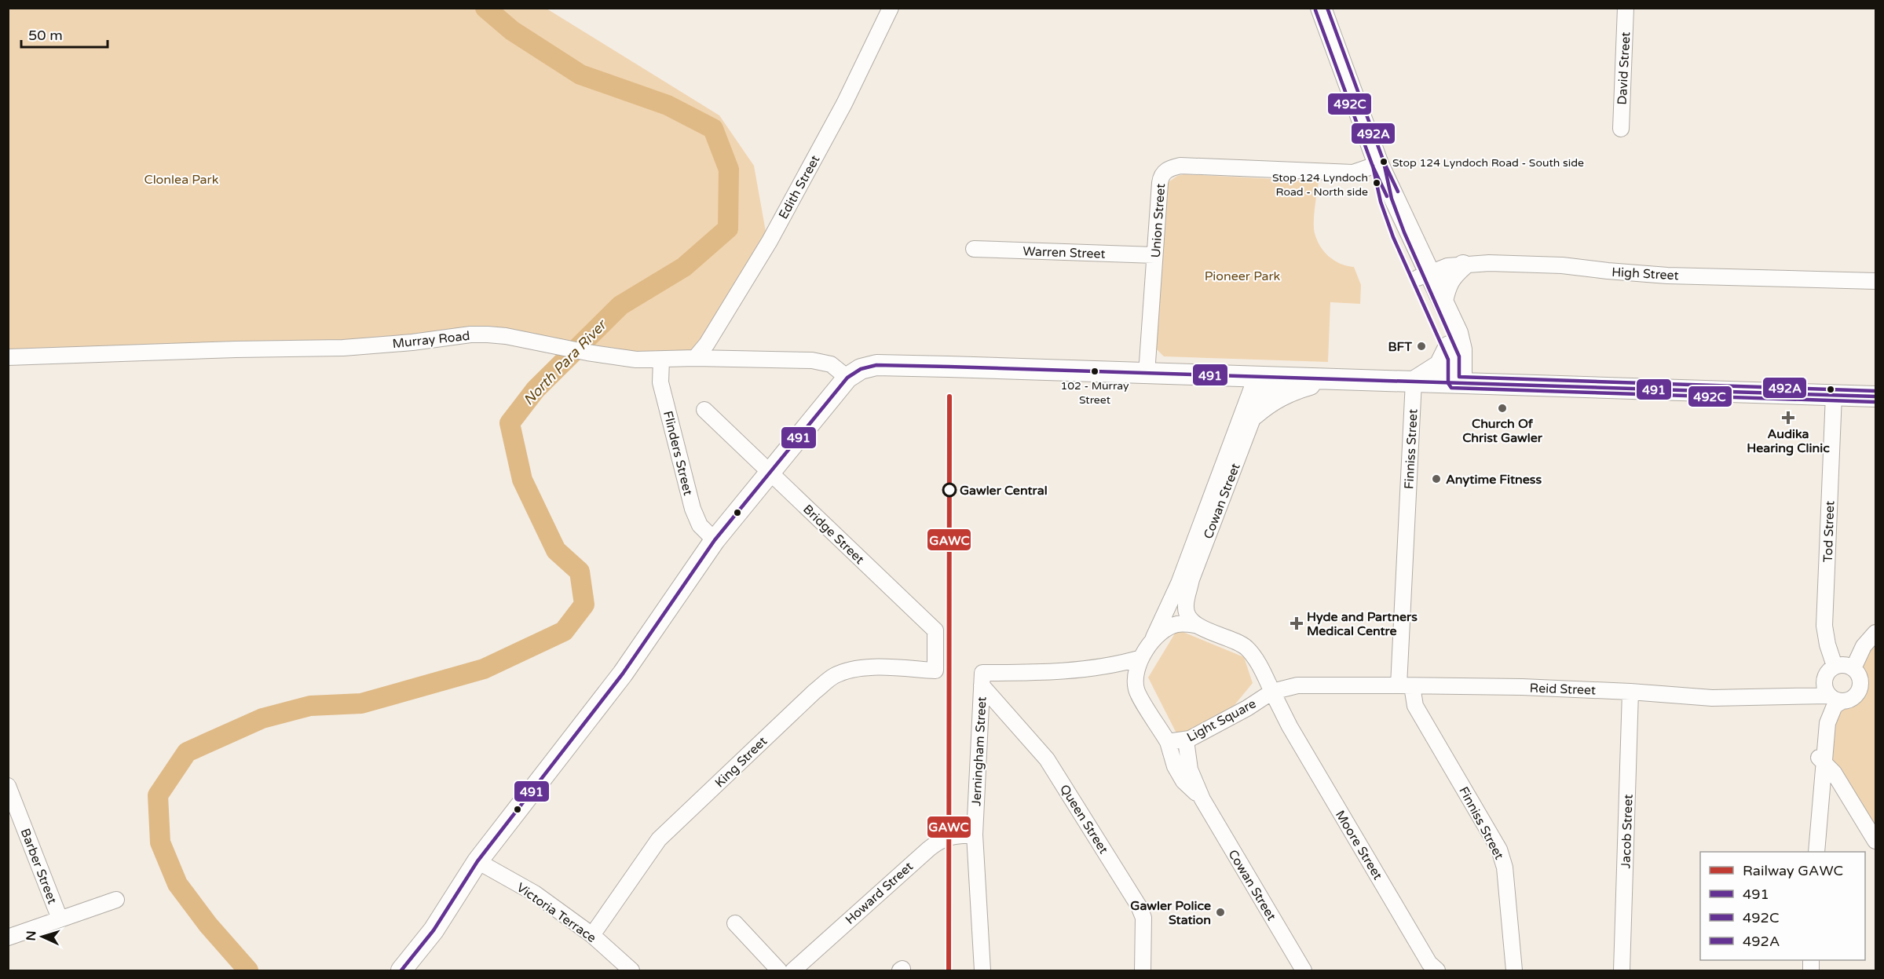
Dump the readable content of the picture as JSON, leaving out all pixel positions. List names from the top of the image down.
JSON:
{
  "streets": {
    "street": [
      "David Street",
      "Edith Street",
      "Union Street",
      "Warren Street",
      "High Street",
      "Murray Road",
      "Finniss Street",
      "Flinders Street",
      "Cowan Street",
      "Tod Street",
      "Bridge Street",
      "Reid Street",
      "Light Square",
      "Jerningham Street",
      "King Street",
      "Queen Street",
      "Jacob Street",
      "Moore Street",
      "Barber Street",
      "Howard Street",
      "Victoria Terrace"
    ]
  },
  "crossings": [
    ["Edith Street", "Murray Road"],
    ["Union Street", "Warren Street"],
    ["Murray Road", "Flinders Street"],
    ["Finniss Street", "Reid Street"],
    ["Cowan Street", "Reid Street"],
    ["Cowan Street", "Light Square"],
    ["Cowan Street", "Moore Street"],
    ["Tod Street", "Reid Street"],
    ["Bridge Street", "King Street"],
    ["Reid Street", "Light Square"],
    ["Reid Street", "Jacob Street"],
    ["Reid Street", "Moore Street"],
    ["Light Square", "Moore Street"],
    ["Jerningham Street", "Queen Street"],
    ["Jerningham Street", "Howard Street"],
    ["King Street", "Victoria Terrace"]
  ],
  "water": ["North Para River"],
  "parks": ["Clonlea Park", "Pioneer Park"],
  "places": {
    "other": [
      "Stop 124 Lyndoch Road - South side",
      "Stop 124 Lyndoch Road - North side",
      "BFT",
      "102 - Murray Street",
      "Church Of Christ Gawler",
      "Anytime Fitness",
      "Gawler Central",
      "Gawler Police Station"
    ],
    "health": ["Audika Hearing Clinic", "Hyde and Partners Medical Centre"]
  },
  "lines": [
    "transit line 492A",
    "transit line 492C",
    "transit line 491",
    "rail line GAWC"
  ],
  "legend": [
    "Railway GAWC",
    "491",
    "492C",
    "492A"
  ],
  "scale_bar": "50 m",
  "north": "left"
}
